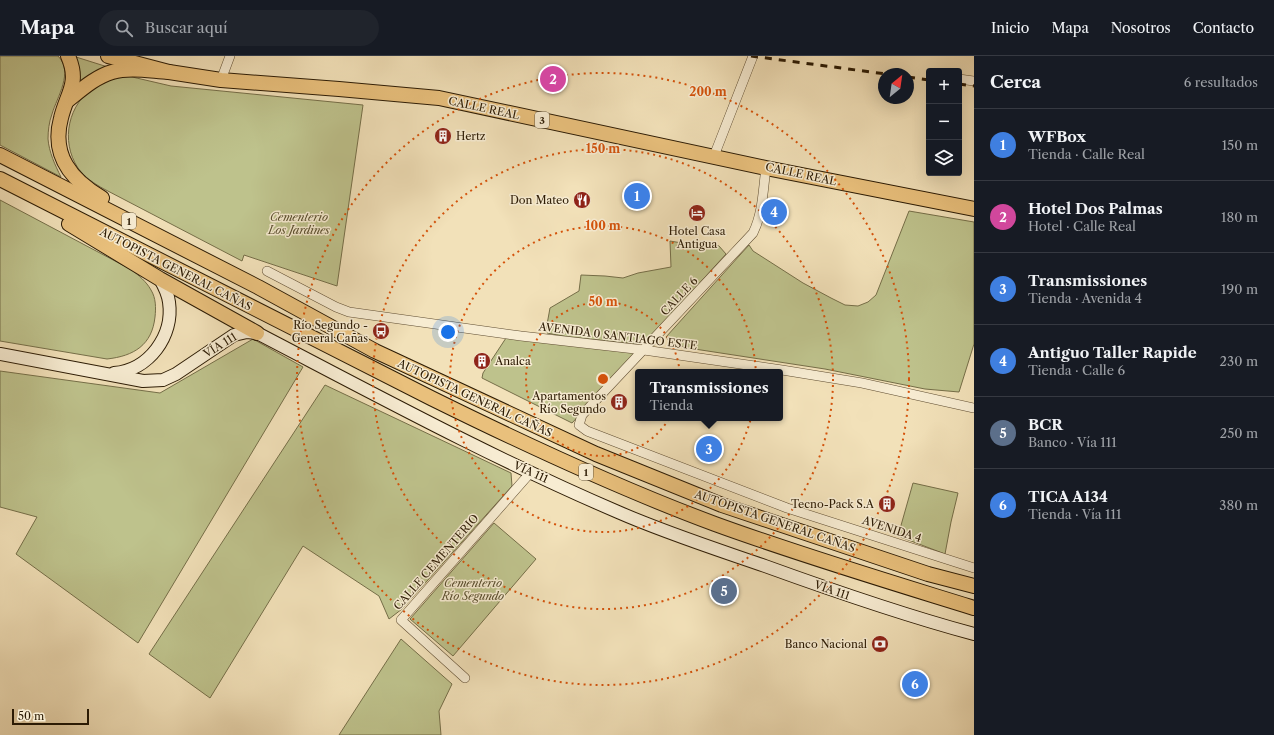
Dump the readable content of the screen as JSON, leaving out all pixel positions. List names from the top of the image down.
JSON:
{
  "streets": {
    "main road": [
      "CALLE REAL",
      "3",
      "1",
      "AUTOPISTA GENERAL CAÑAS",
      "VÍA 111"
    ],
    "street": [
      "CALLE 6",
      "AVENIDA 0 SANTIAGO ESTE",
      "AVENIDA 4",
      "CALLE CEMENTERIO"
    ]
  },
  "crossings": [
    ["CALLE REAL", "CALLE 6"],
    ["CALLE 6", "AVENIDA 0 SANTIAGO ESTE"],
    ["CALLE 6", "AVENIDA 4"],
    ["VÍA 111", "CALLE CEMENTERIO"]
  ],
  "parks": ["Cementerio Los Jardines", "Cementerio Río Segundo"],
  "places": {
    "building": [
      "Hertz",
      "Analca",
      "Apartamentos Río Segundo",
      "Tecno-Pack S.A"
    ],
    "restaurant": ["Don Mateo"],
    "hotel": ["Hotel Casa Antigua"],
    "bus stop": ["Río Segundo - General Cañas"],
    "bank": ["Banco Nacional"]
  },
  "scale_bar": "50 m",
  "north": "top right",
  "page": {
    "header": "Mapa",
    "search": "Buscar aquí",
    "nav": [
      "Inicio",
      "Mapa",
      "Nosotros",
      "Contacto"
    ],
    "heading": ["Cerca", "6 resultados"],
    "pins": [
      "2",
      "1",
      "4",
      "3",
      "5",
      "6"
    ],
    "map_buttons": ["+", "−"],
    "list": [
      {
        "mark": "1",
        "name": "WFBox",
        "note": "Tienda · Calle Real",
        "value": "150 m"
      },
      {
        "mark": "2",
        "name": "Hotel Dos Palmas",
        "note": "Hotel · Calle Real",
        "value": "180 m"
      },
      {
        "mark": "3",
        "name": "Transmissiones",
        "note": "Tienda · Avenida 4",
        "value": "190 m"
      },
      {
        "mark": "4",
        "name": "Antiguo Taller Rapide",
        "note": "Tienda · Calle 6",
        "value": "230 m"
      },
      {
        "mark": "5",
        "name": "BCR",
        "note": "Banco · Vía 111",
        "value": "250 m"
      },
      {
        "mark": "6",
        "name": "TICA A134",
        "note": "Tienda · Vía 111",
        "value": "380 m"
      }
    ],
    "popup": ["Transmissiones", "Tienda"],
    "scale": "50 m"
  },
  "rings": [
    "200 m",
    "150 m",
    "100 m",
    "50 m"
  ]
}
